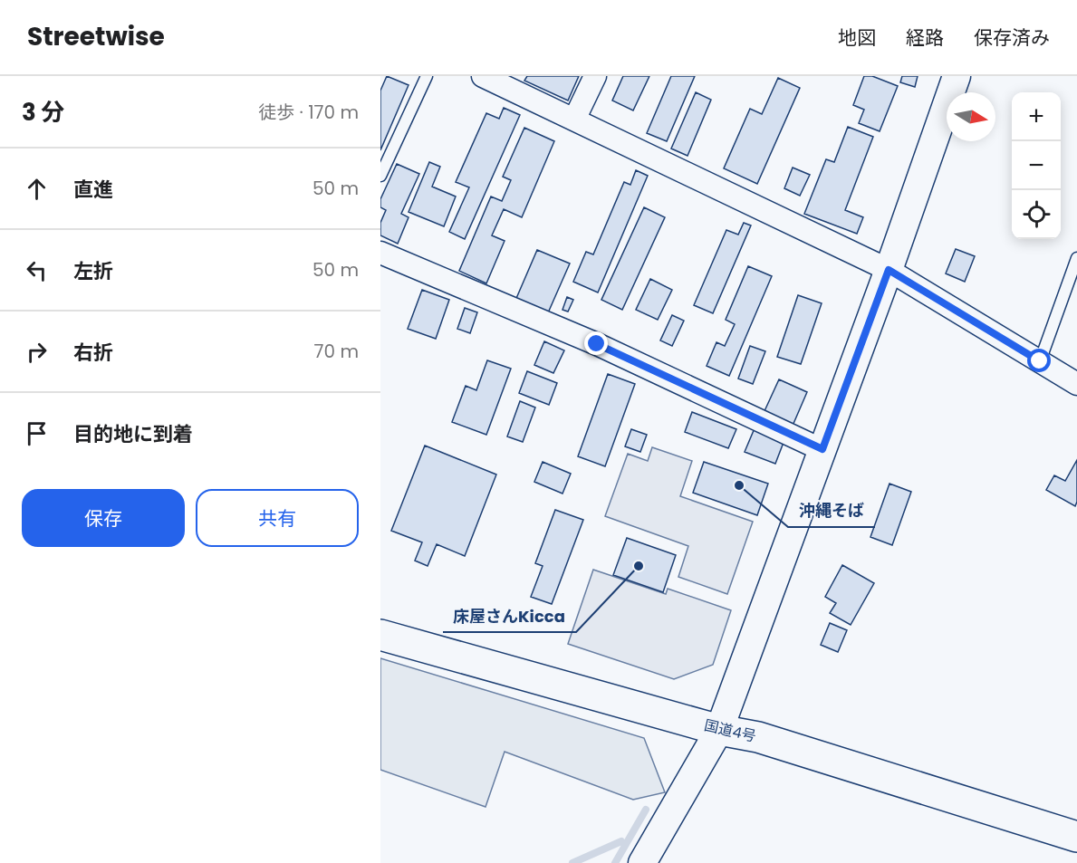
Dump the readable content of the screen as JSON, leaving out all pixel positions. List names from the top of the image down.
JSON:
{
  "streets": {
    "highway": ["国道4号"]
  },
  "places": ["沖縄そば", "床屋さんKicca"],
  "north": "right",
  "page": {
    "header": "Streetwise",
    "nav": ["地図", "経路", "保存済み"],
    "heading": ["3 分", "徒歩 · 170 m"],
    "map_buttons": ["+", "−"],
    "list": [
      ["直進", "50 m"],
      ["左折", "50 m"],
      ["右折", "70 m"],
      "目的地に到着"
    ],
    "buttons": ["保存", "共有"]
  }
}
